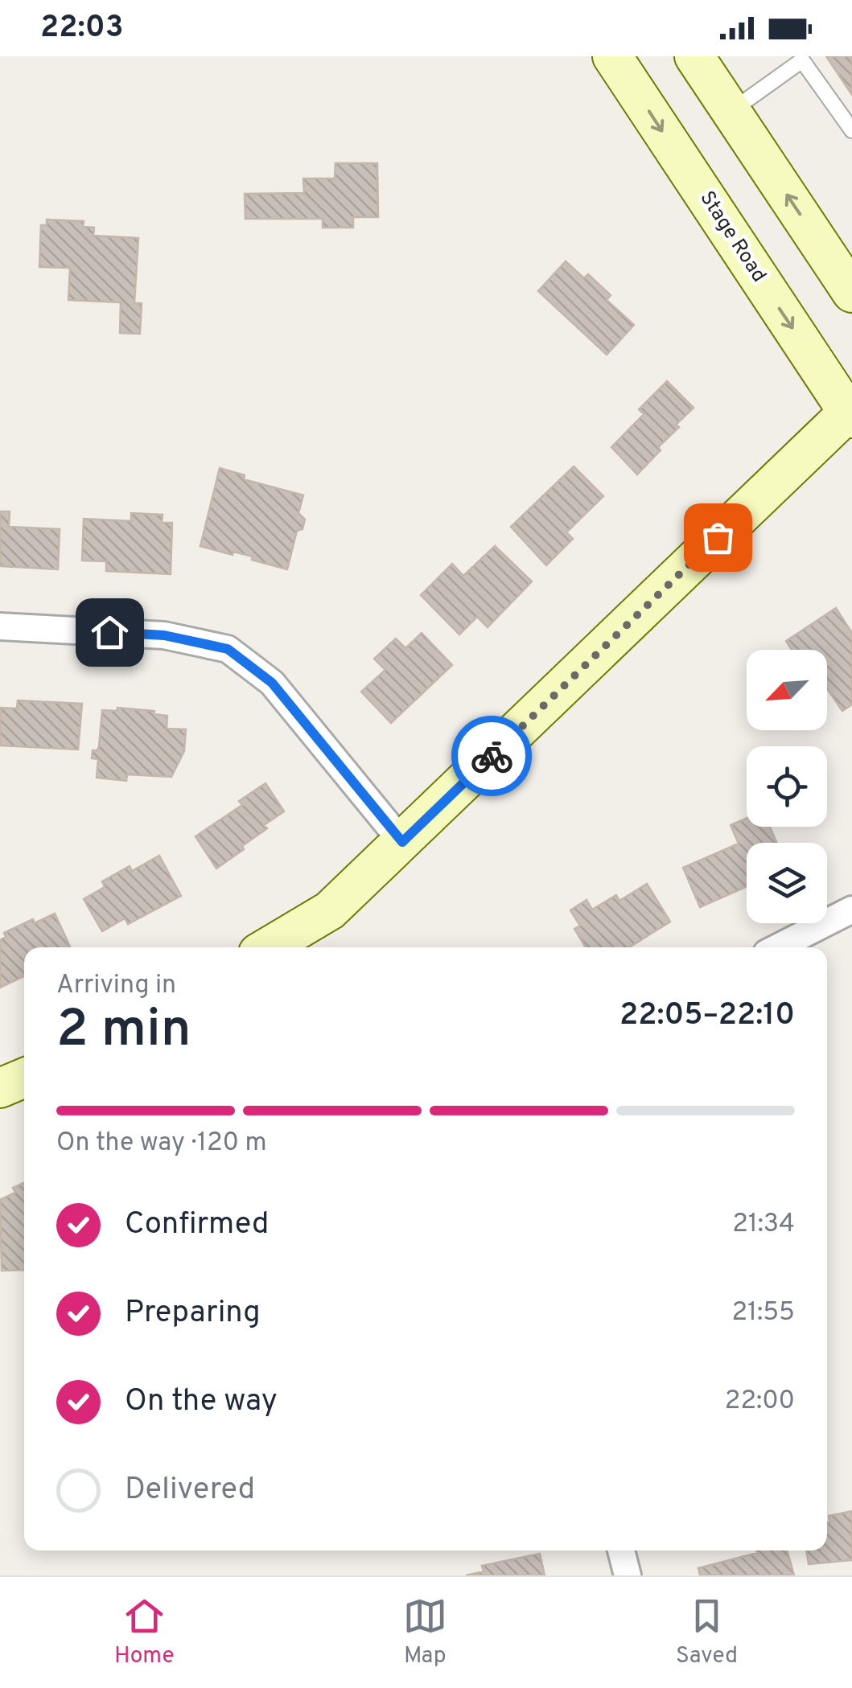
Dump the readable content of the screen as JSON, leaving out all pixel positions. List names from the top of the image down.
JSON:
{
  "streets": {
    "main road": ["Stage Road"]
  },
  "north": "bottom left",
  "page": {
    "status": "22:03",
    "heading": ["2 min", "Arriving in", "22:05–22:10"],
    "bar": "On the way · 120 m",
    "list": [
      ["Confirmed", "21:34"],
      ["Preparing", "21:55"],
      ["On the way", "22:00"],
      "Delivered"
    ],
    "tabs": ["Home", "Map", "Saved"]
  }
}
